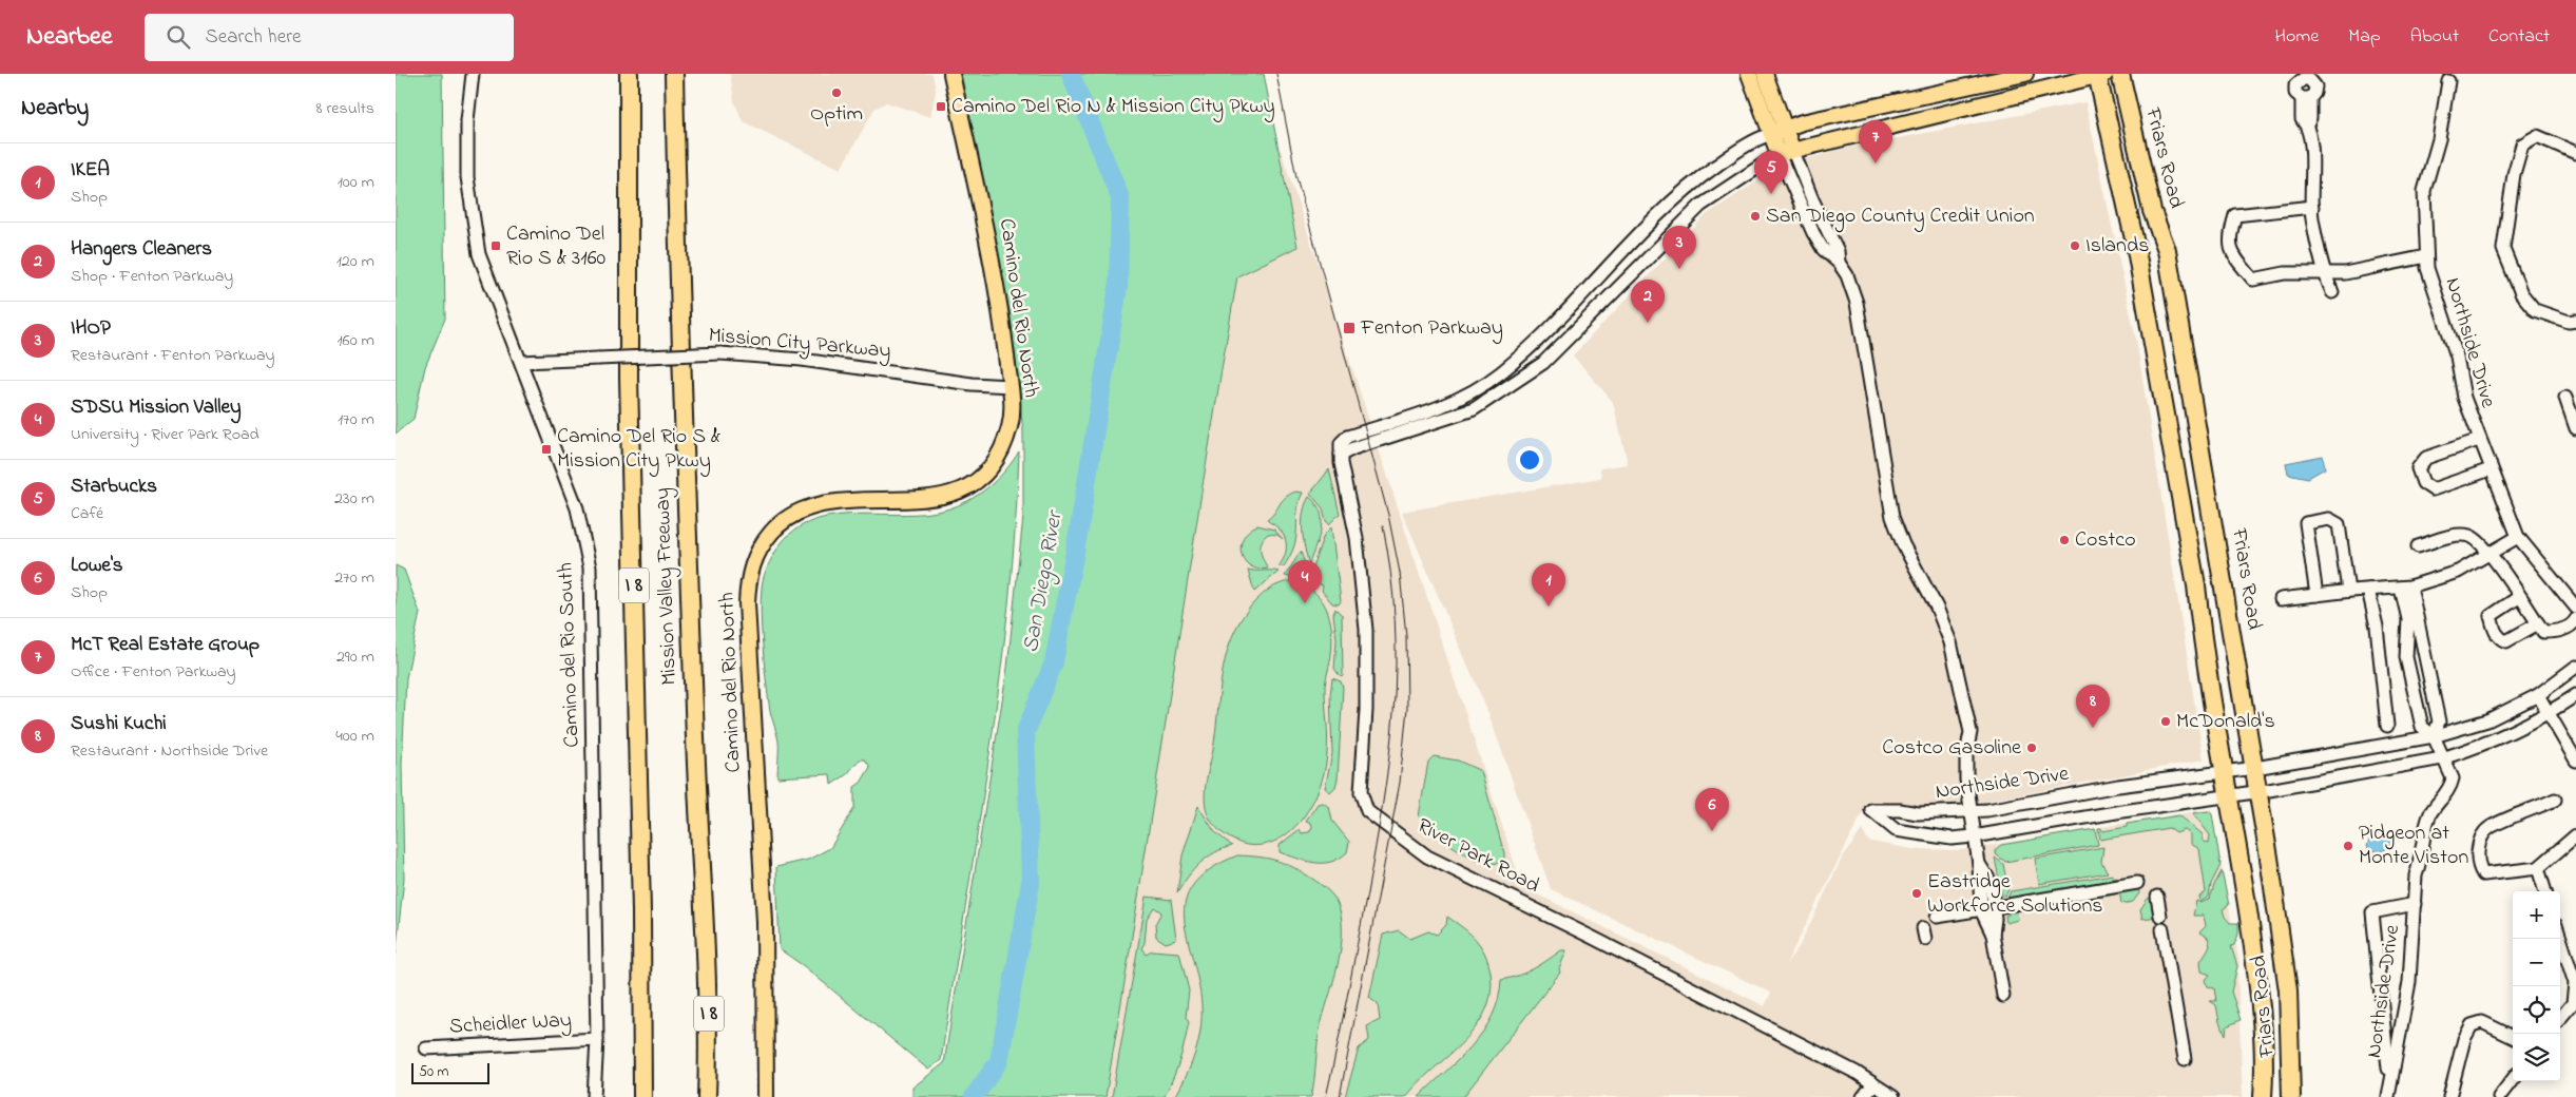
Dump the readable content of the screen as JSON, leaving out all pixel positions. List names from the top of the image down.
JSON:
{
  "streets": {
    "highway": ["Friars Road", "I 8", "Mission Valley Freeway"],
    "main road": ["Camino del Rio North"],
    "street": [
      "Northside Drive",
      "Mission City Parkway",
      "Camino del Rio South",
      "River Park Road",
      "Scheidler Way"
    ]
  },
  "crossings": [
    ["Friars Road", "Northside Drive"],
    ["Camino del Rio North", "Mission City Parkway"],
    ["Mission City Parkway", "Camino del Rio South"],
    ["Camino del Rio South", "Scheidler Way"]
  ],
  "water": ["San Diego River"],
  "places": {
    "other": [
      "Optim",
      "San Diego County Credit Union",
      "Islands",
      "Costco",
      "McDonald's",
      "Costco Gasoline",
      "Pidgeon at Monte Viston",
      "Eastridge Workforce Solutions"
    ],
    "transit": [
      "Camino Del Rio N & Mission City Pkwy",
      "Camino Del Rio S & 3160",
      "Fenton Parkway",
      "Camino Del Rio S & Mission City Pkwy"
    ]
  },
  "scale_bar": "50 m",
  "page": {
    "header": "Nearbee",
    "search": "Search here",
    "nav": [
      "Home",
      "Map",
      "About",
      "Contact"
    ],
    "heading": ["Nearby", "8 results"],
    "pins": [
      "7",
      "5",
      "3",
      "2",
      "4",
      "1",
      "8",
      "6"
    ],
    "list": [
      {
        "mark": "1",
        "name": "IKEA",
        "note": "Shop",
        "value": "100 m"
      },
      {
        "mark": "2",
        "name": "Hangers Cleaners",
        "note": "Shop · Fenton Parkway",
        "value": "120 m"
      },
      {
        "mark": "3",
        "name": "IHOP",
        "note": "Restaurant · Fenton Parkway",
        "value": "160 m"
      },
      {
        "mark": "4",
        "name": "SDSU Mission Valley",
        "note": "University · River Park Road",
        "value": "170 m"
      },
      {
        "mark": "5",
        "name": "Starbucks",
        "note": "Café",
        "value": "230 m"
      },
      {
        "mark": "6",
        "name": "Lowe's",
        "note": "Shop",
        "value": "270 m"
      },
      {
        "mark": "7",
        "name": "McT Real Estate Group",
        "note": "Office · Fenton Parkway",
        "value": "290 m"
      },
      {
        "mark": "8",
        "name": "Sushi Kuchi",
        "note": "Restaurant · Northside Drive",
        "value": "400 m"
      }
    ],
    "map_buttons": ["+", "−"],
    "scale": "50 m"
  }
}
